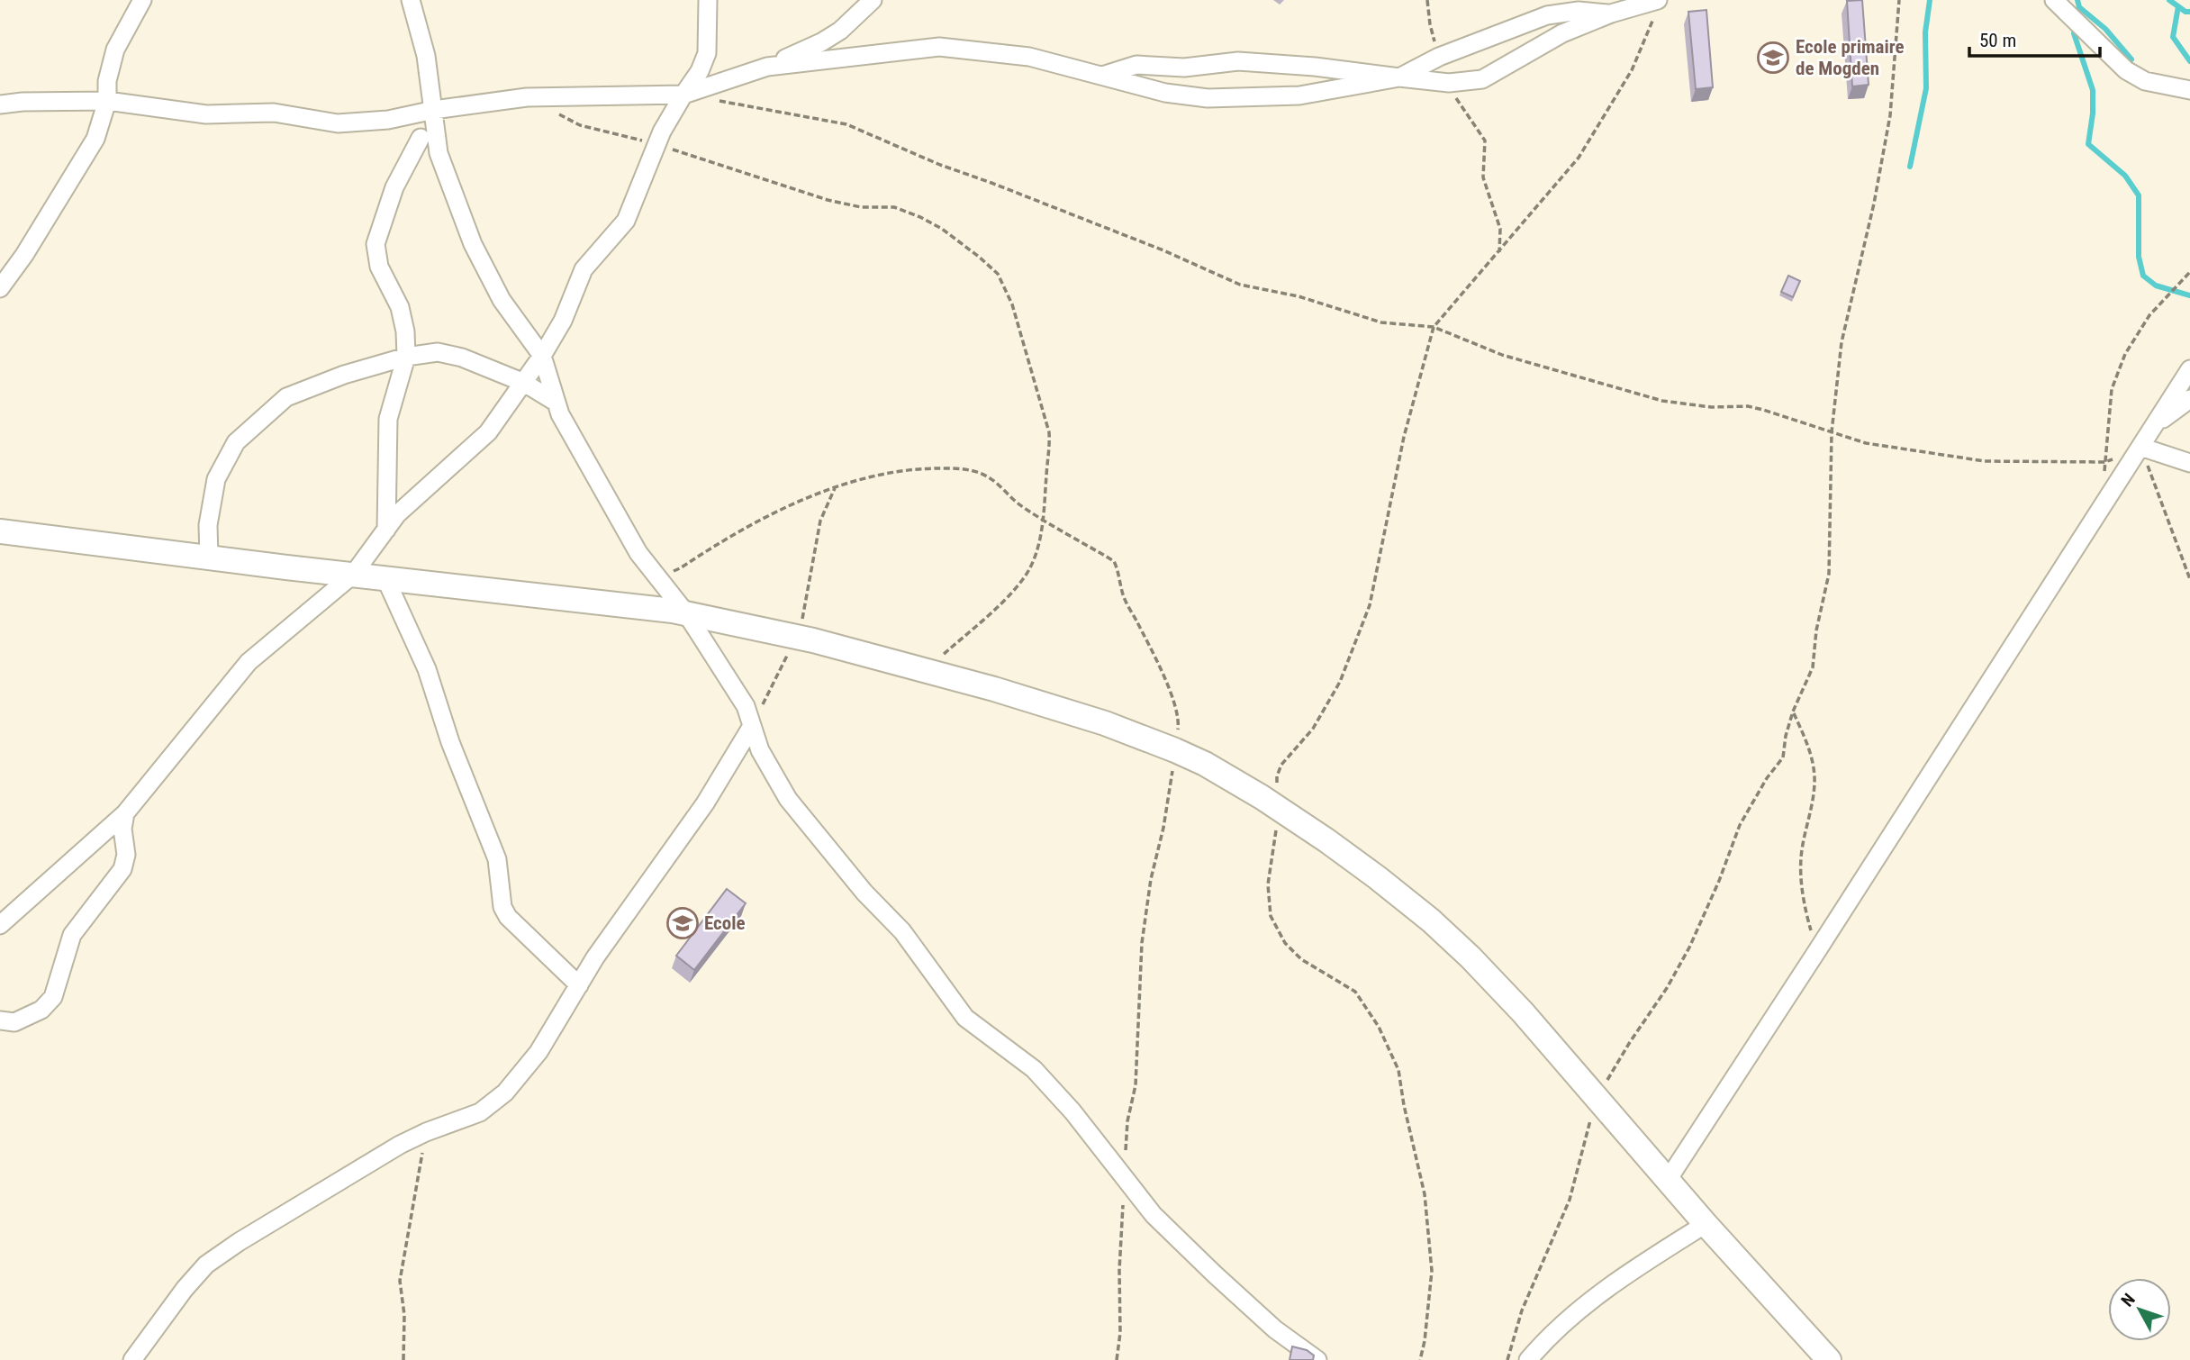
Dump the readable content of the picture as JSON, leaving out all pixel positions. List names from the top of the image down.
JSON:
{
  "places": {
    "school or university": ["Ecole primaire de Mogden", "Ecole"]
  },
  "scale_bar": "50 m",
  "north": "top left"
}
